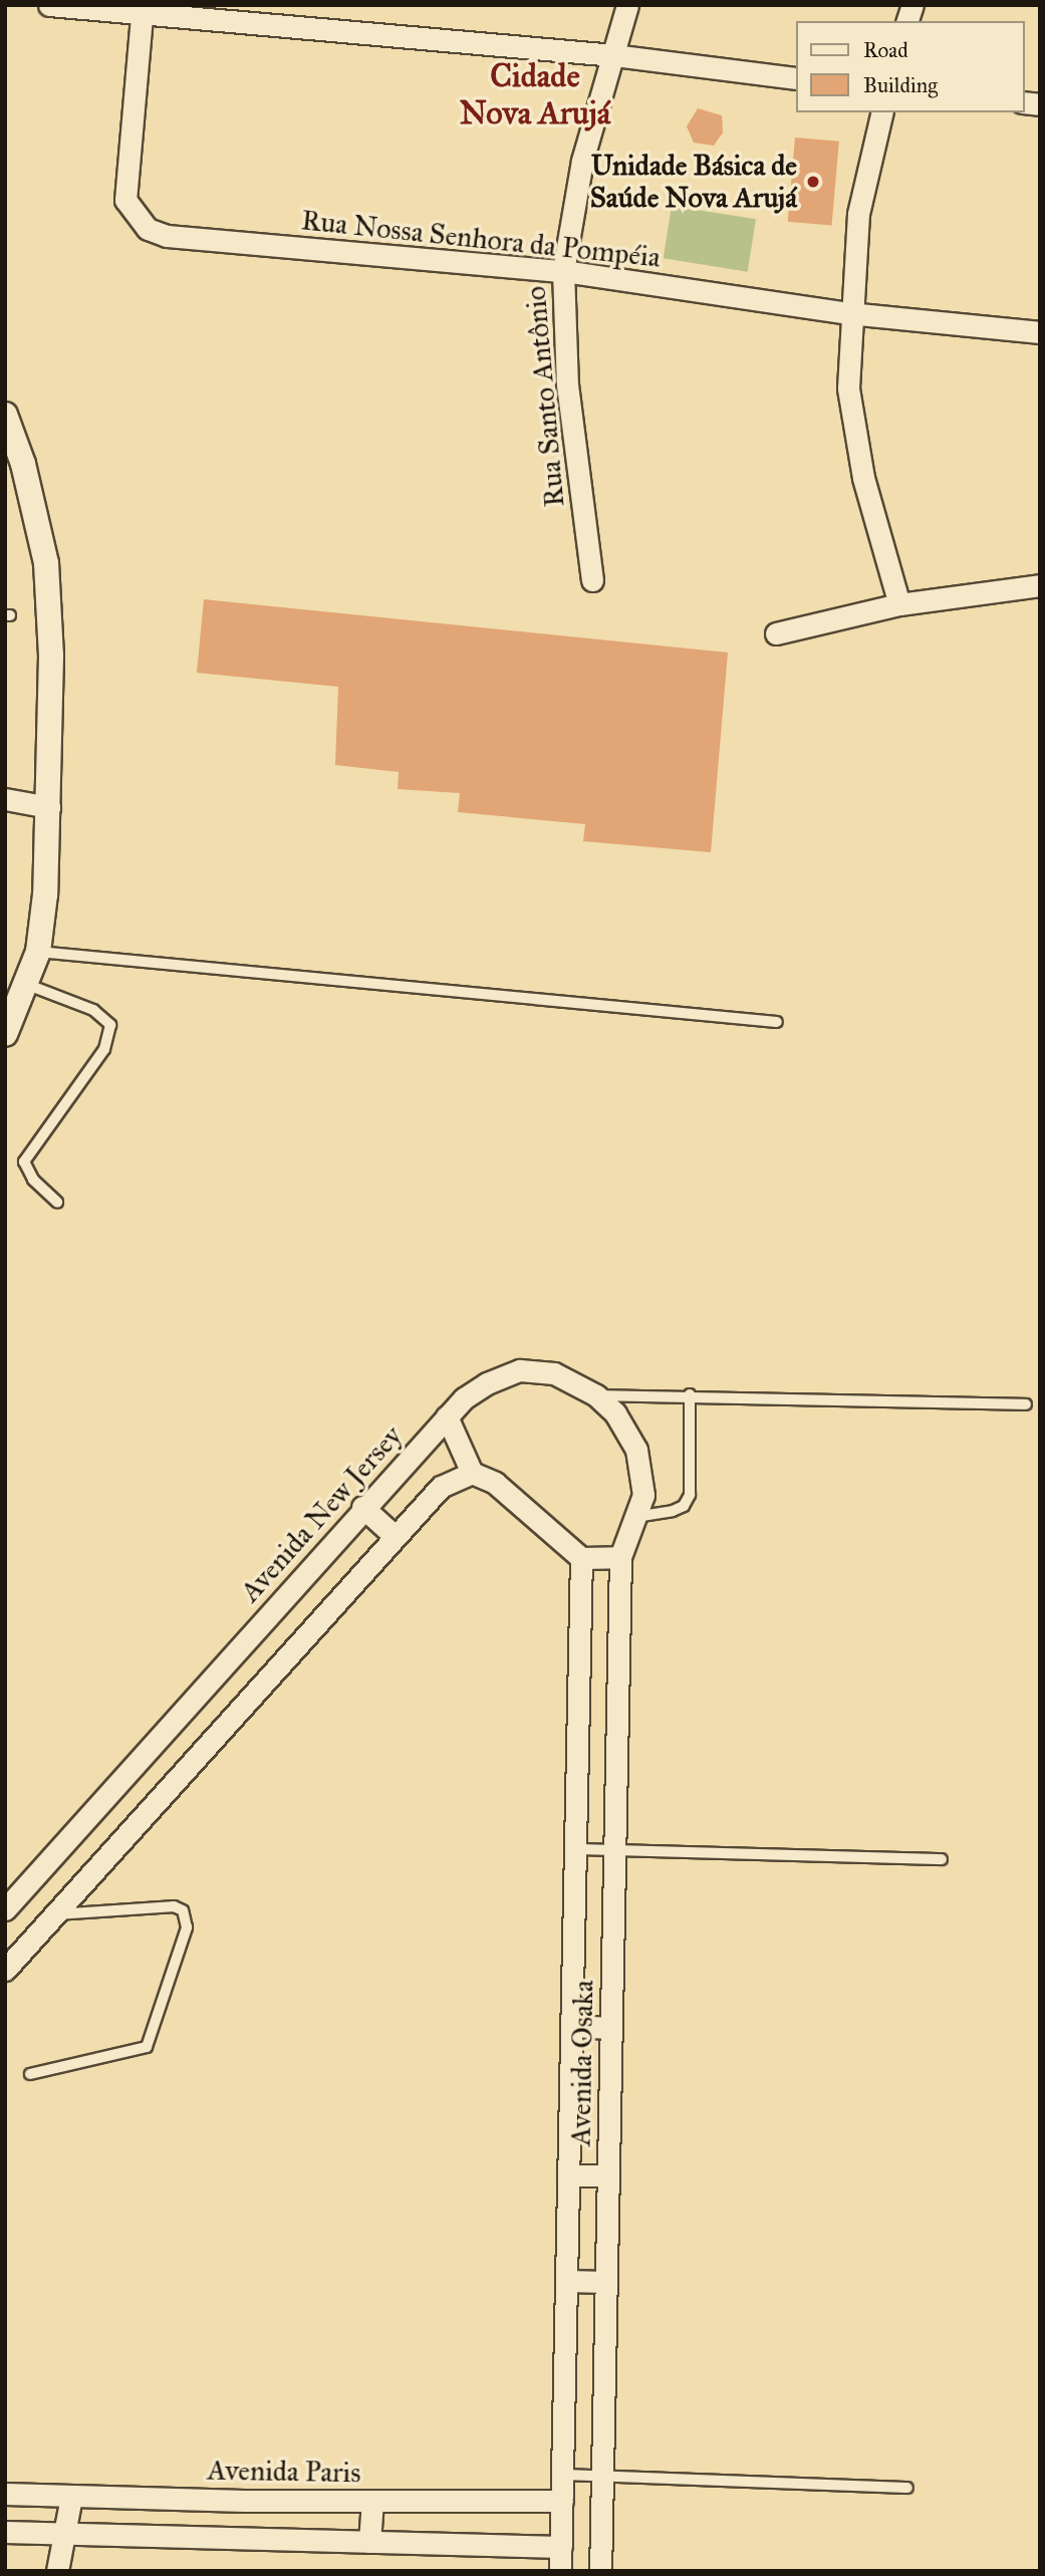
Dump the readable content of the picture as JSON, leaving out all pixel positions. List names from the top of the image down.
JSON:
{
  "streets": {
    "street": [
      "Rua Nossa Senhora da Pompéia",
      "Rua Santo Antônio",
      "Avenida New Jersey",
      "Avenida Osaka",
      "Avenida Paris"
    ]
  },
  "crossings": [
    ["Rua Nossa Senhora da Pompéia", "Rua Santo Antônio"],
    ["Avenida New Jersey", "Avenida Osaka"],
    ["Avenida Osaka", "Avenida Paris"]
  ],
  "districts": ["Cidade Nova Arujá"],
  "places": ["Unidade Básica de Saúde Nova Arujá"],
  "legend": ["Road", "Building"]
}
